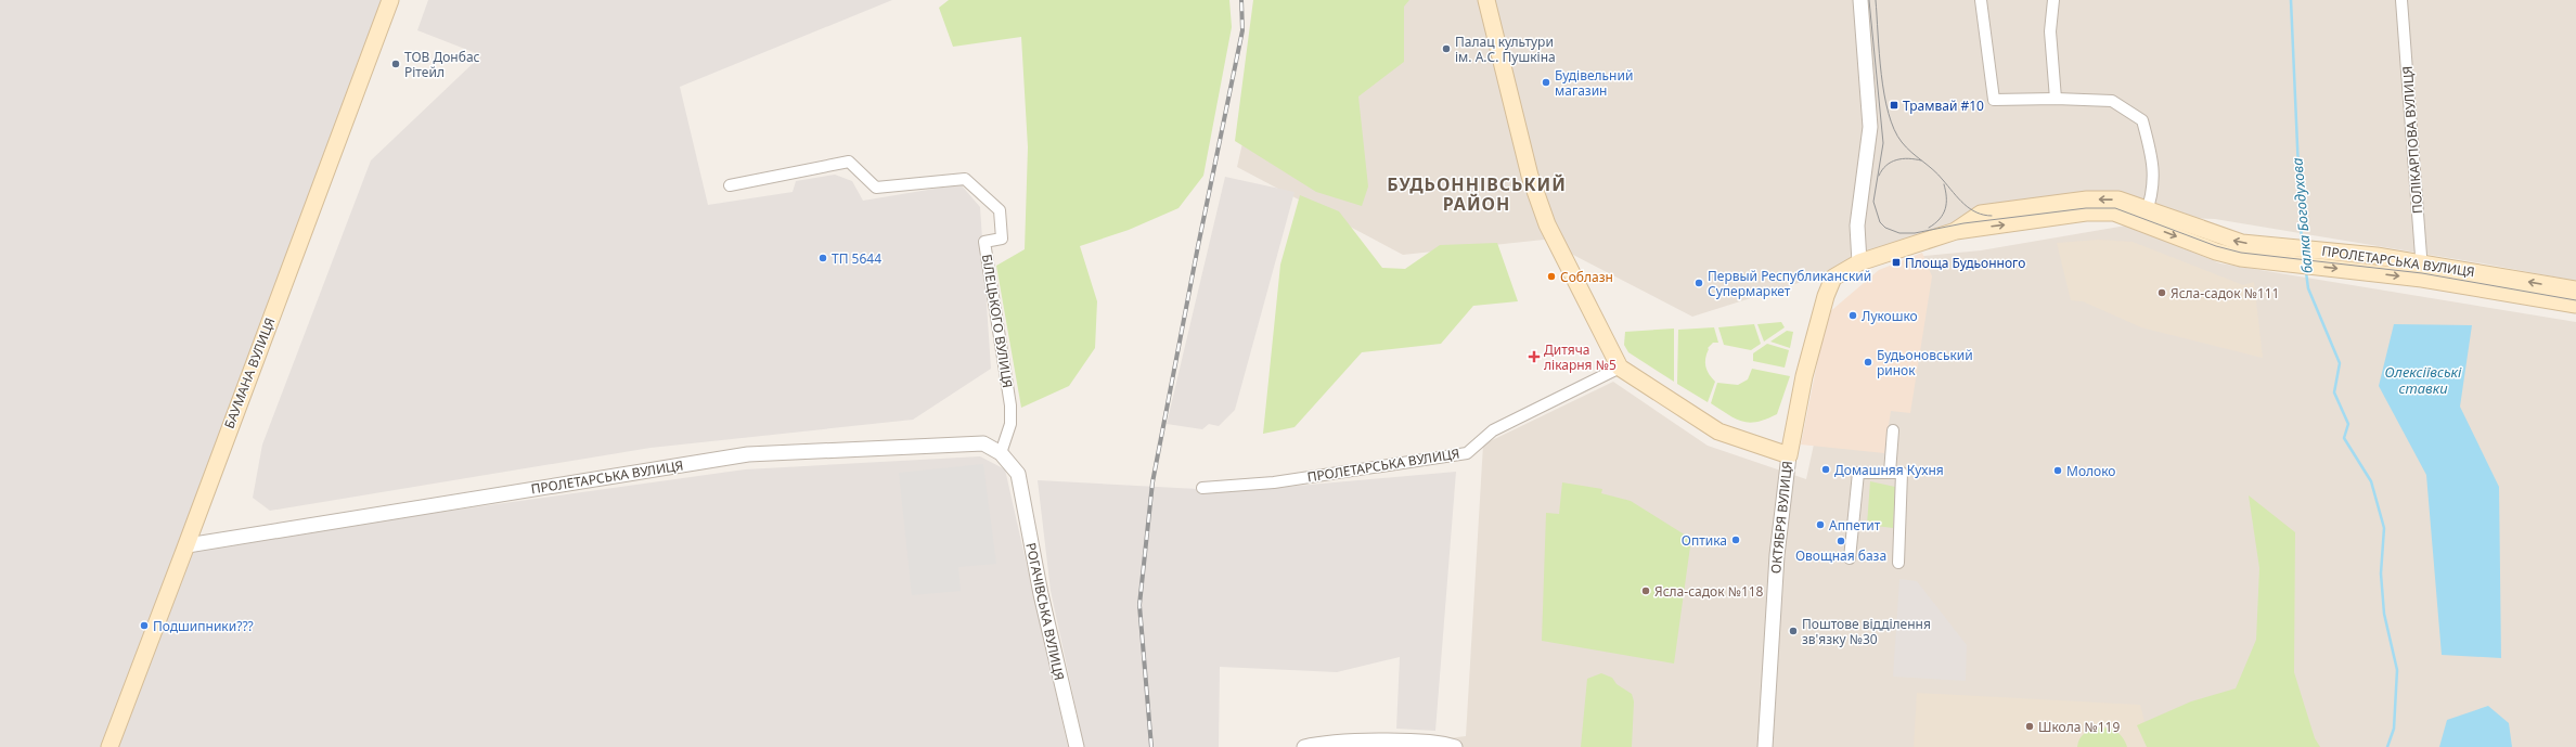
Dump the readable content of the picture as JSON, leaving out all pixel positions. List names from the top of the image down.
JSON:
{
  "streets": {
    "main road": ["ПРОЛЕТАРСЬКА ВУЛИЦЯ", "БАУМАНА ВУЛИЦЯ", "ОКТЯБРЯ ВУЛИЦЯ"],
    "street": ["ПОЛІКАРПОВА ВУЛИЦЯ", "БІЛЕЦЬКОГО ВУЛИЦЯ", "РОГАЧІВСЬКА ВУЛИЦЯ"]
  },
  "crossings": [
    ["ПОЛІКАРПОВА ВУЛИЦЯ", "ПРОЛЕТАРСЬКА ВУЛИЦЯ"],
    ["ПРОЛЕТАРСЬКА ВУЛИЦЯ", "БІЛЕЦЬКОГО ВУЛИЦЯ"],
    ["ПРОЛЕТАРСЬКА ВУЛИЦЯ", "БАУМАНА ВУЛИЦЯ"],
    ["ПРОЛЕТАРСЬКА ВУЛИЦЯ", "ОКТЯБРЯ ВУЛИЦЯ"],
    ["ПРОЛЕТАРСЬКА ВУЛИЦЯ", "РОГАЧІВСЬКА ВУЛИЦЯ"]
  ],
  "districts": ["БУДЬОННІВСЬКИЙ РАЙОН"],
  "water": ["балка Богодухова", "Олексіївські ставки"],
  "places": {
    "other": [
      "Палац культури ім. А.С. Пушкіна",
      "ТОВ Донбас Рітейл",
      "Будівельний магазин",
      "ТП 5644",
      "Соблазн",
      "Первый Республиканский Супермаркет",
      "Ясла-садок №111",
      "Лукошко",
      "Будьоновський ринок",
      "Домашняя Кухня",
      "Молоко",
      "Аппетит",
      "Оптика",
      "Овощная база",
      "Ясла-садок №118",
      "Подшипники???",
      "Поштове відділення зв'язку №30",
      "Школа №119"
    ],
    "transit": ["Трамвай #10", "Площа Будьонного"],
    "health": ["Дитяча лікарня №5"]
  }
}
